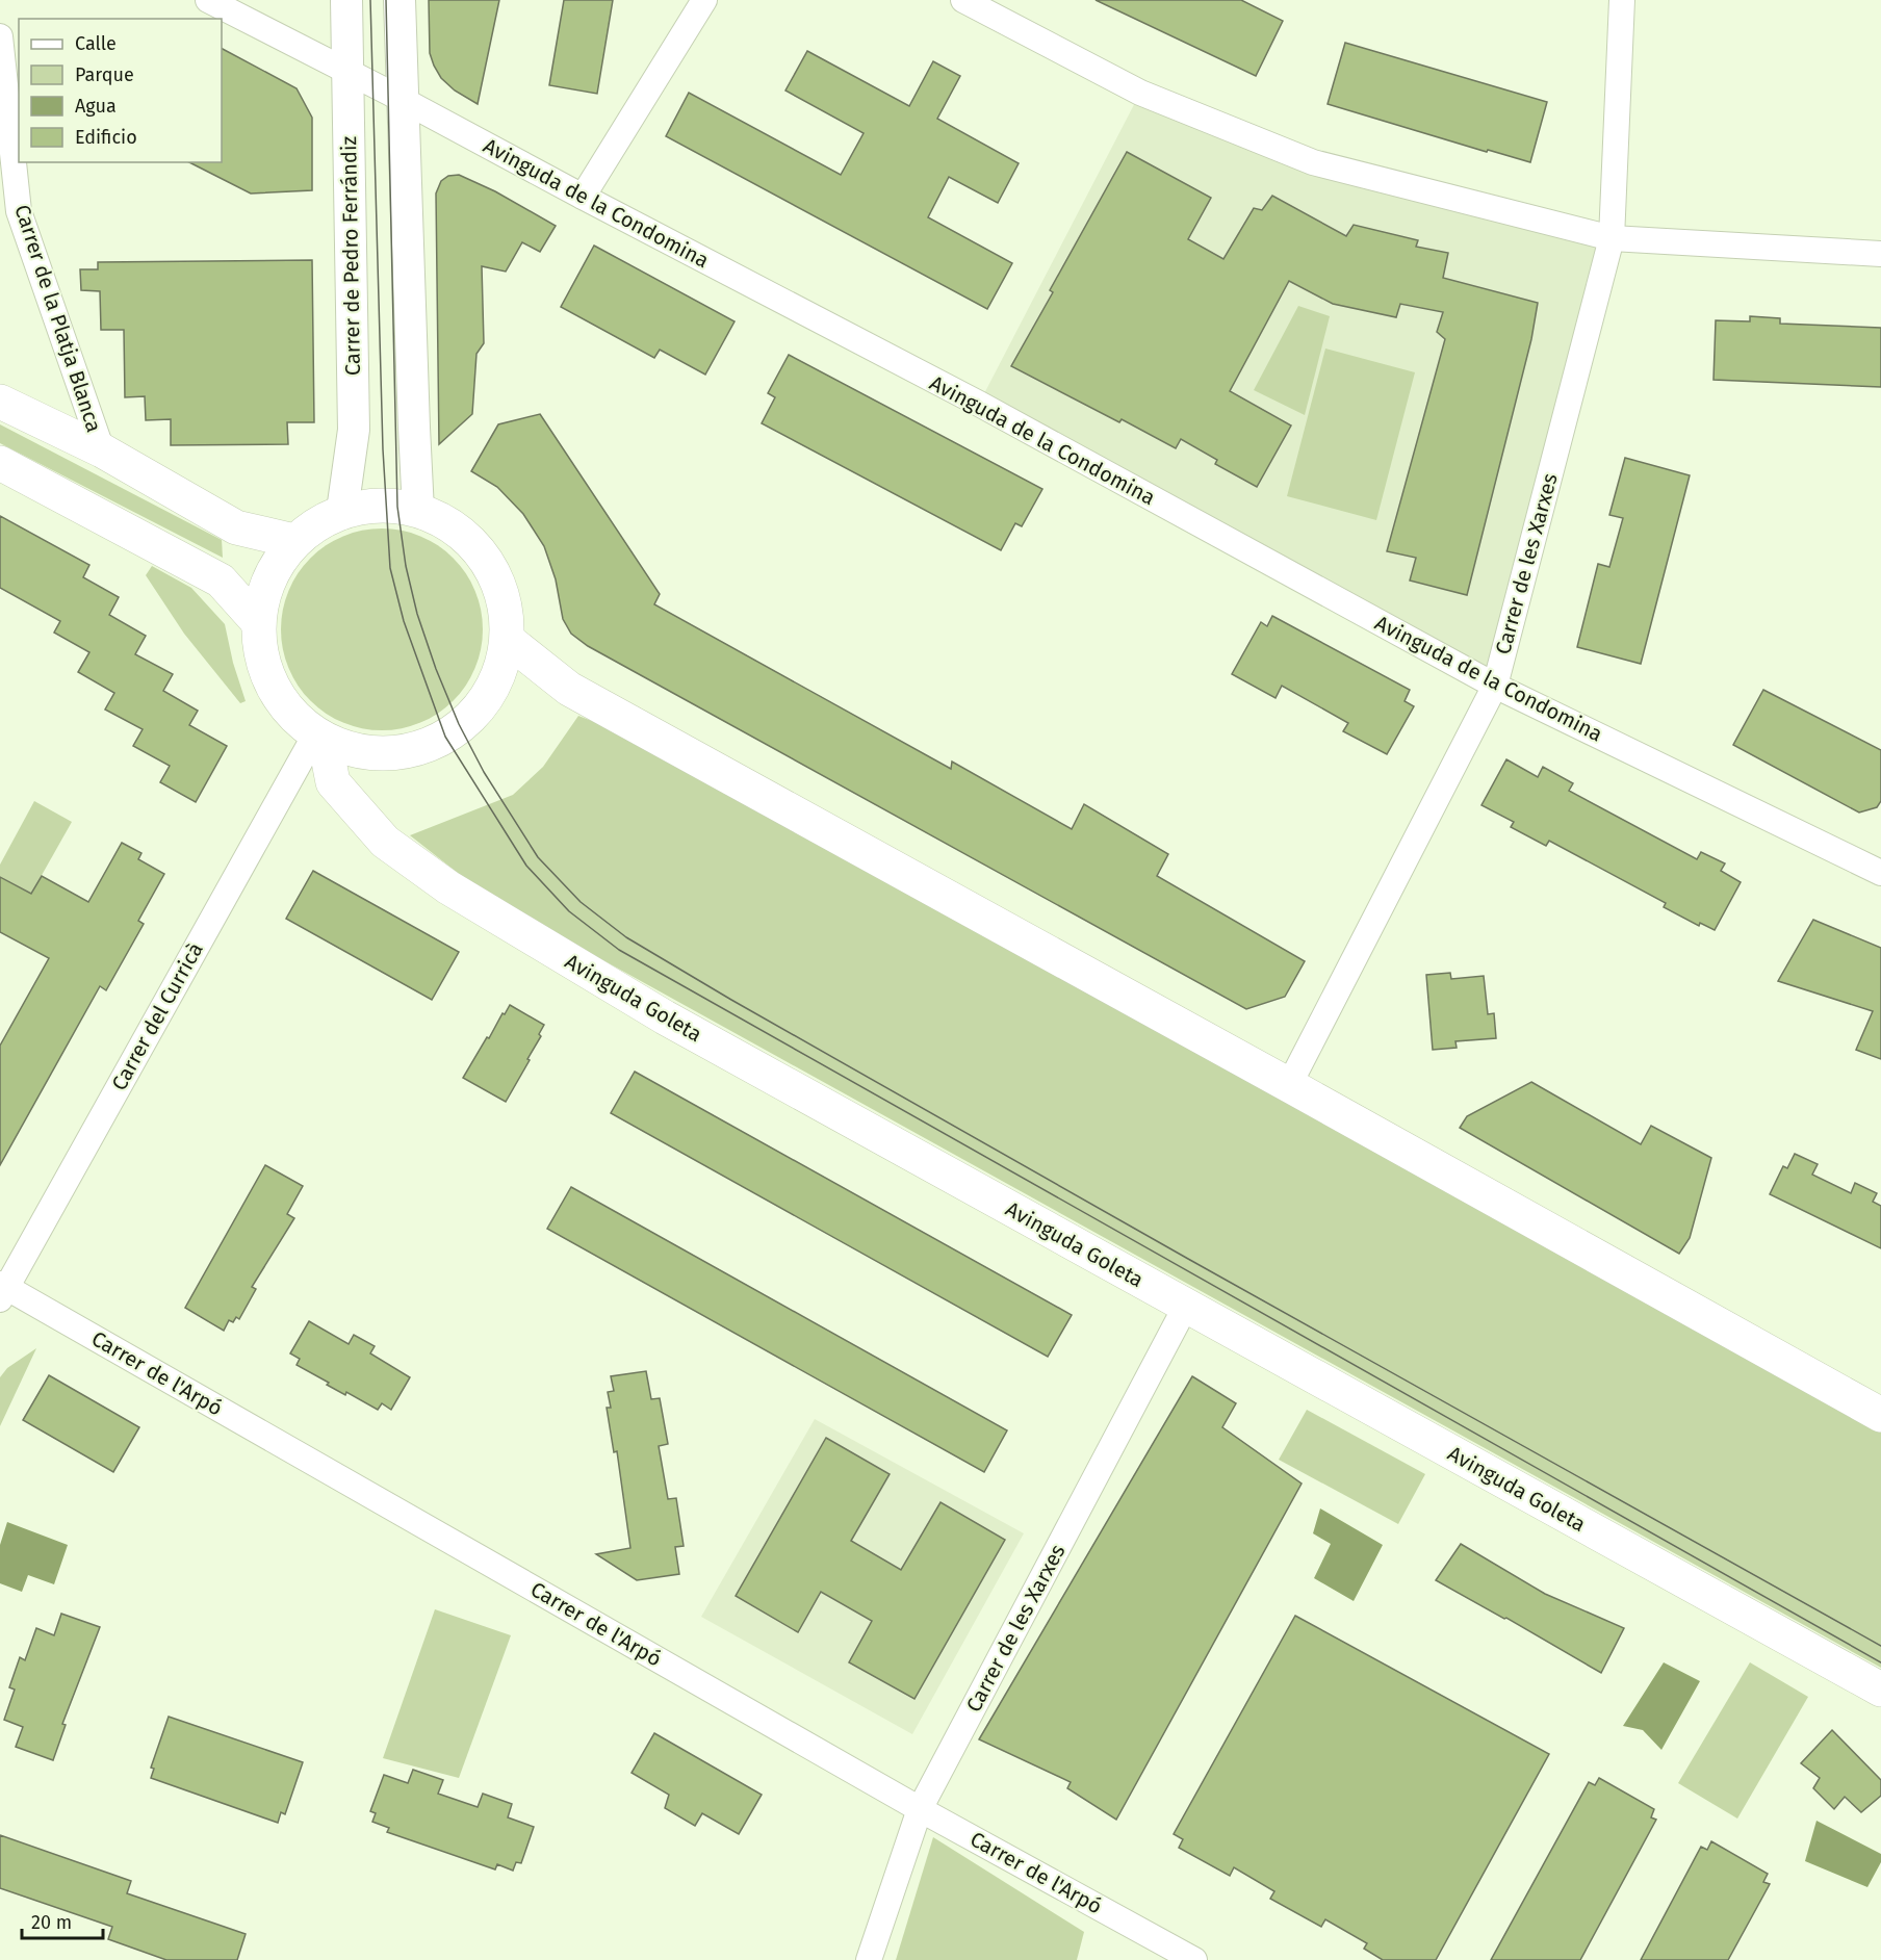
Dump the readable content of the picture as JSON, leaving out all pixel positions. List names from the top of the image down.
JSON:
{
  "streets": {
    "main road": ["Avinguda Goleta"],
    "street": [
      "Avinguda de la Condomina",
      "Carrer de Pedro Ferrándiz",
      "Carrer de la Platja Blanca",
      "Carrer de les Xarxes",
      "Carrer del Curricà",
      "Carrer de l'Arpó"
    ]
  },
  "crossings": [
    ["Avinguda de la Condomina", "Carrer de Pedro Ferrándiz"],
    ["Avinguda de la Condomina", "Carrer de les Xarxes"],
    ["Carrer de les Xarxes", "Avinguda Goleta"],
    ["Carrer de les Xarxes", "Carrer de l'Arpó"],
    ["Avinguda Goleta", "Carrer del Curricà"],
    ["Carrer del Curricà", "Carrer de l'Arpó"]
  ],
  "legend": [
    "Calle",
    "Parque",
    "Agua",
    "Edificio"
  ],
  "scale_bar": "20 m"
}
